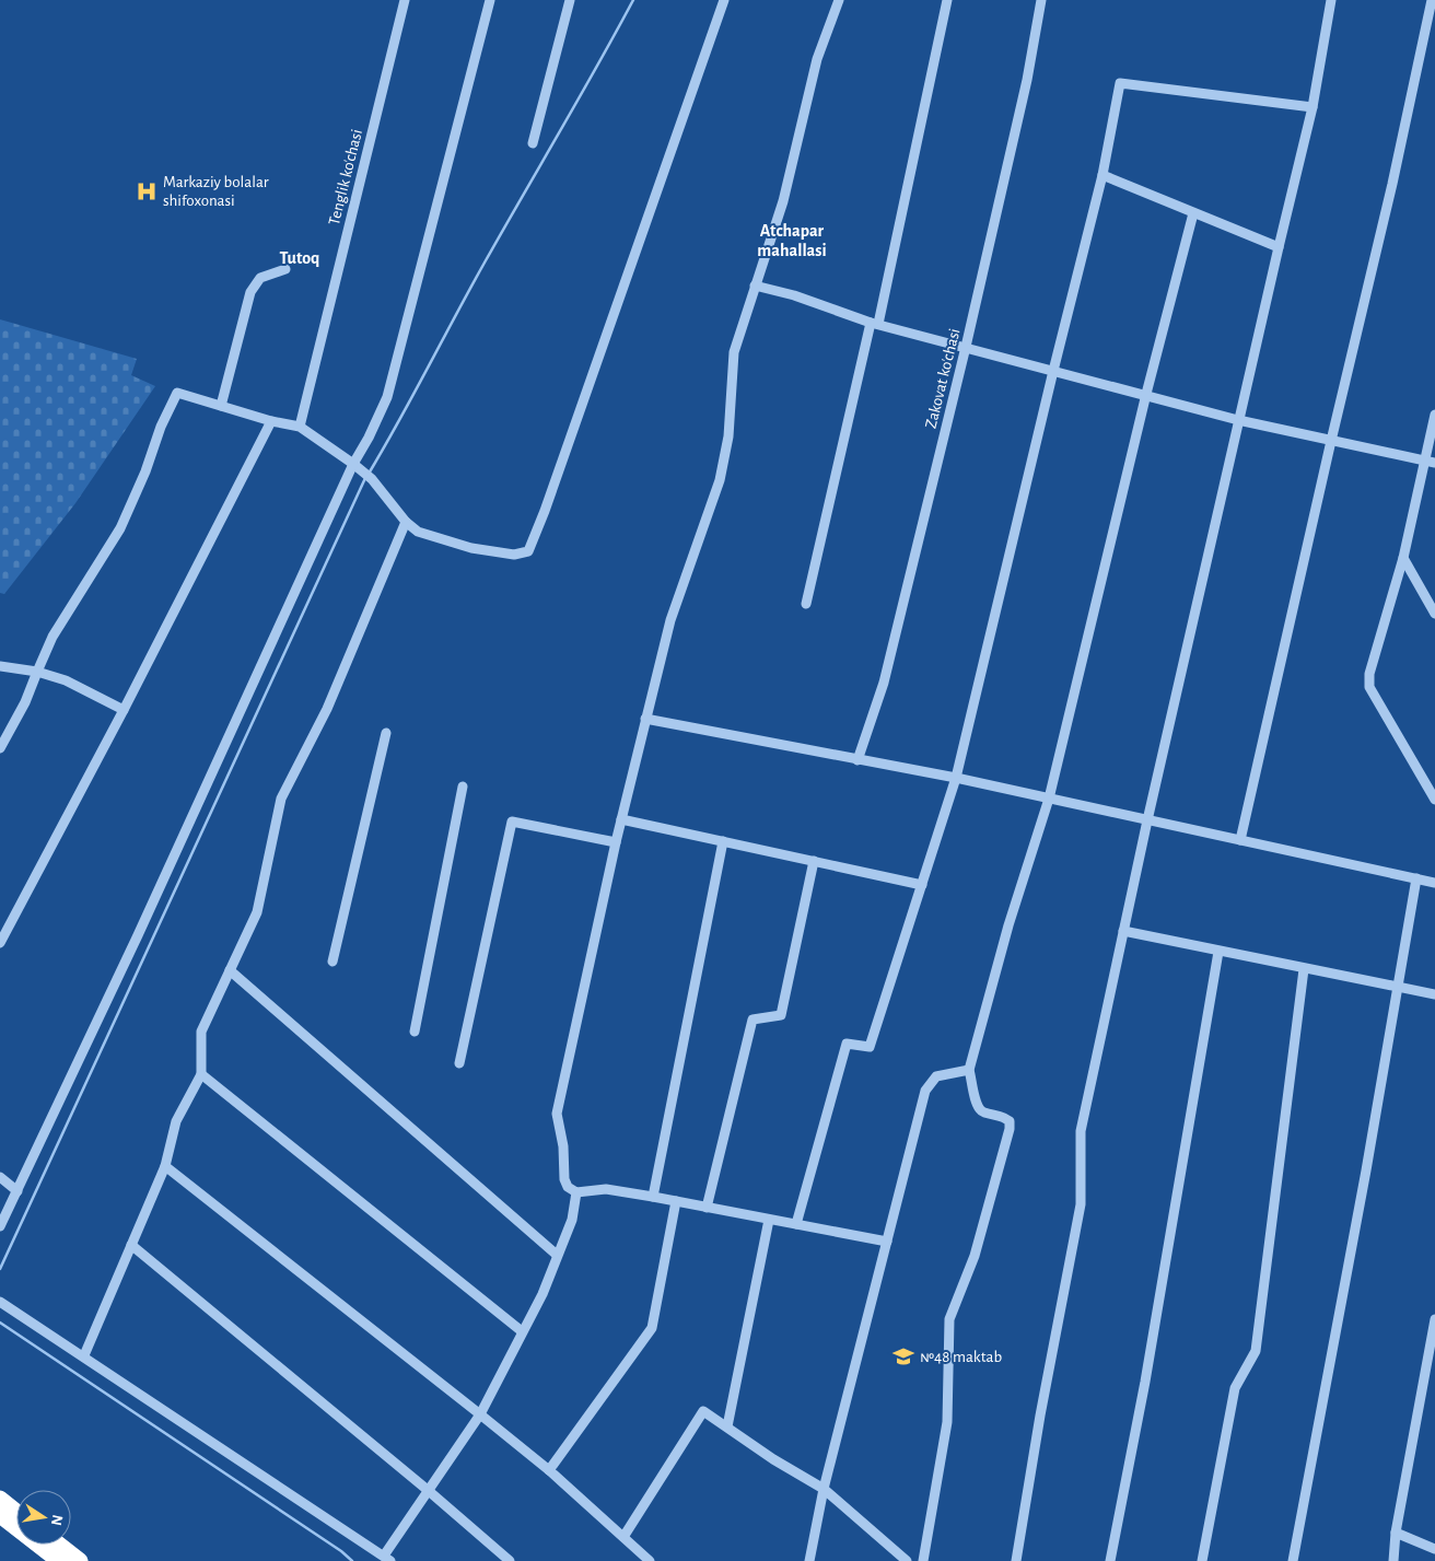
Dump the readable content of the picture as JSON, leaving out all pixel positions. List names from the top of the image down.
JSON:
{
  "streets": {
    "street": ["Tenglik ko'chasi", "Zakovat ko'chasi"]
  },
  "districts": ["Atchapar mahallasi", "Tutoq"],
  "places": {
    "hospital": ["Markaziy bolalar shifoxonasi"],
    "school or university": ["№48 maktab"]
  },
  "north": "right"
}
